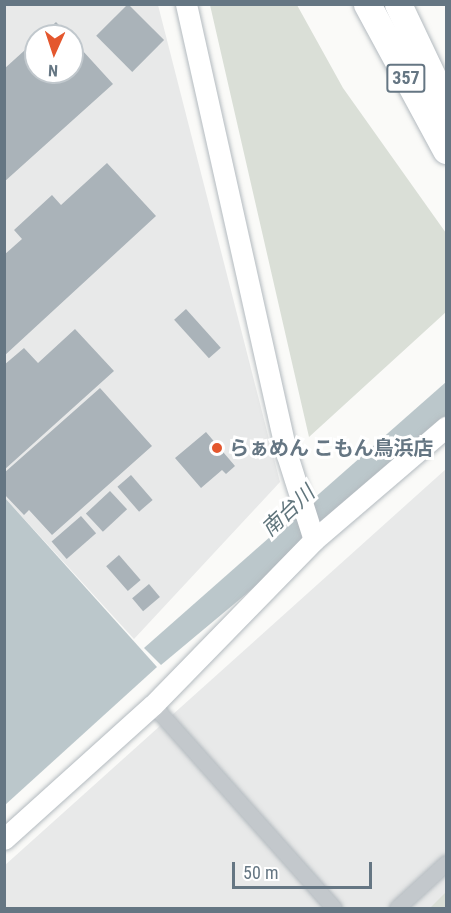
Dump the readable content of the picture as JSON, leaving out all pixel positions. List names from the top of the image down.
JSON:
{
  "streets": {
    "highway": ["357"]
  },
  "water": ["南台川"],
  "places": ["らぁめん こもん鳥浜店"],
  "scale_bar": "50 m",
  "north": "bottom"
}
